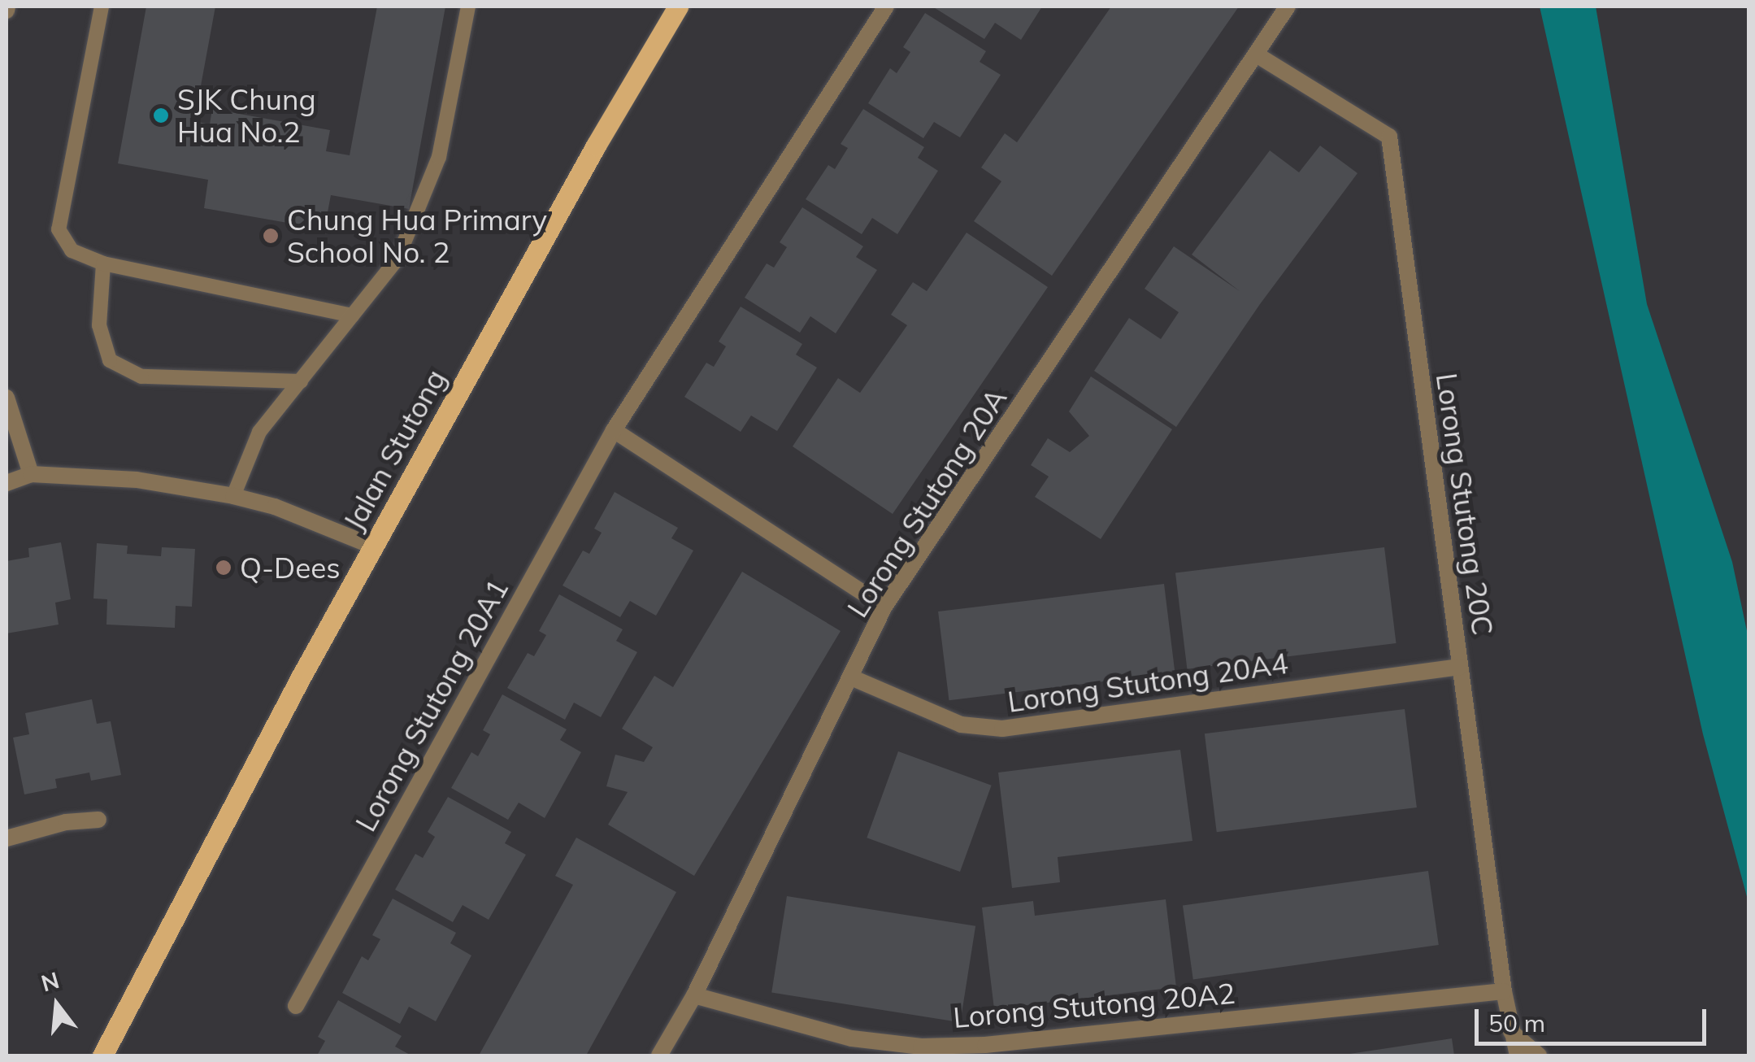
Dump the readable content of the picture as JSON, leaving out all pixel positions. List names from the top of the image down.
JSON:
{
  "streets": {
    "main road": ["Jalan Stutong"],
    "street": [
      "Lorong Stutong 20A",
      "Lorong Stutong 20C",
      "Lorong Stutong 20A4",
      "Lorong Stutong 20A1",
      "Lorong Stutong 20A2"
    ]
  },
  "crossings": [
    ["Lorong Stutong 20A", "Lorong Stutong 20C"],
    ["Lorong Stutong 20A", "Lorong Stutong 20A4"],
    ["Lorong Stutong 20A", "Lorong Stutong 20A2"],
    ["Lorong Stutong 20C", "Lorong Stutong 20A4"],
    ["Lorong Stutong 20C", "Lorong Stutong 20A2"]
  ],
  "places": ["SJK Chung Hua No.2", "Chung Hua Primary School No. 2", "Q-Dees"],
  "scale_bar": "50 m",
  "north": "top"
}
